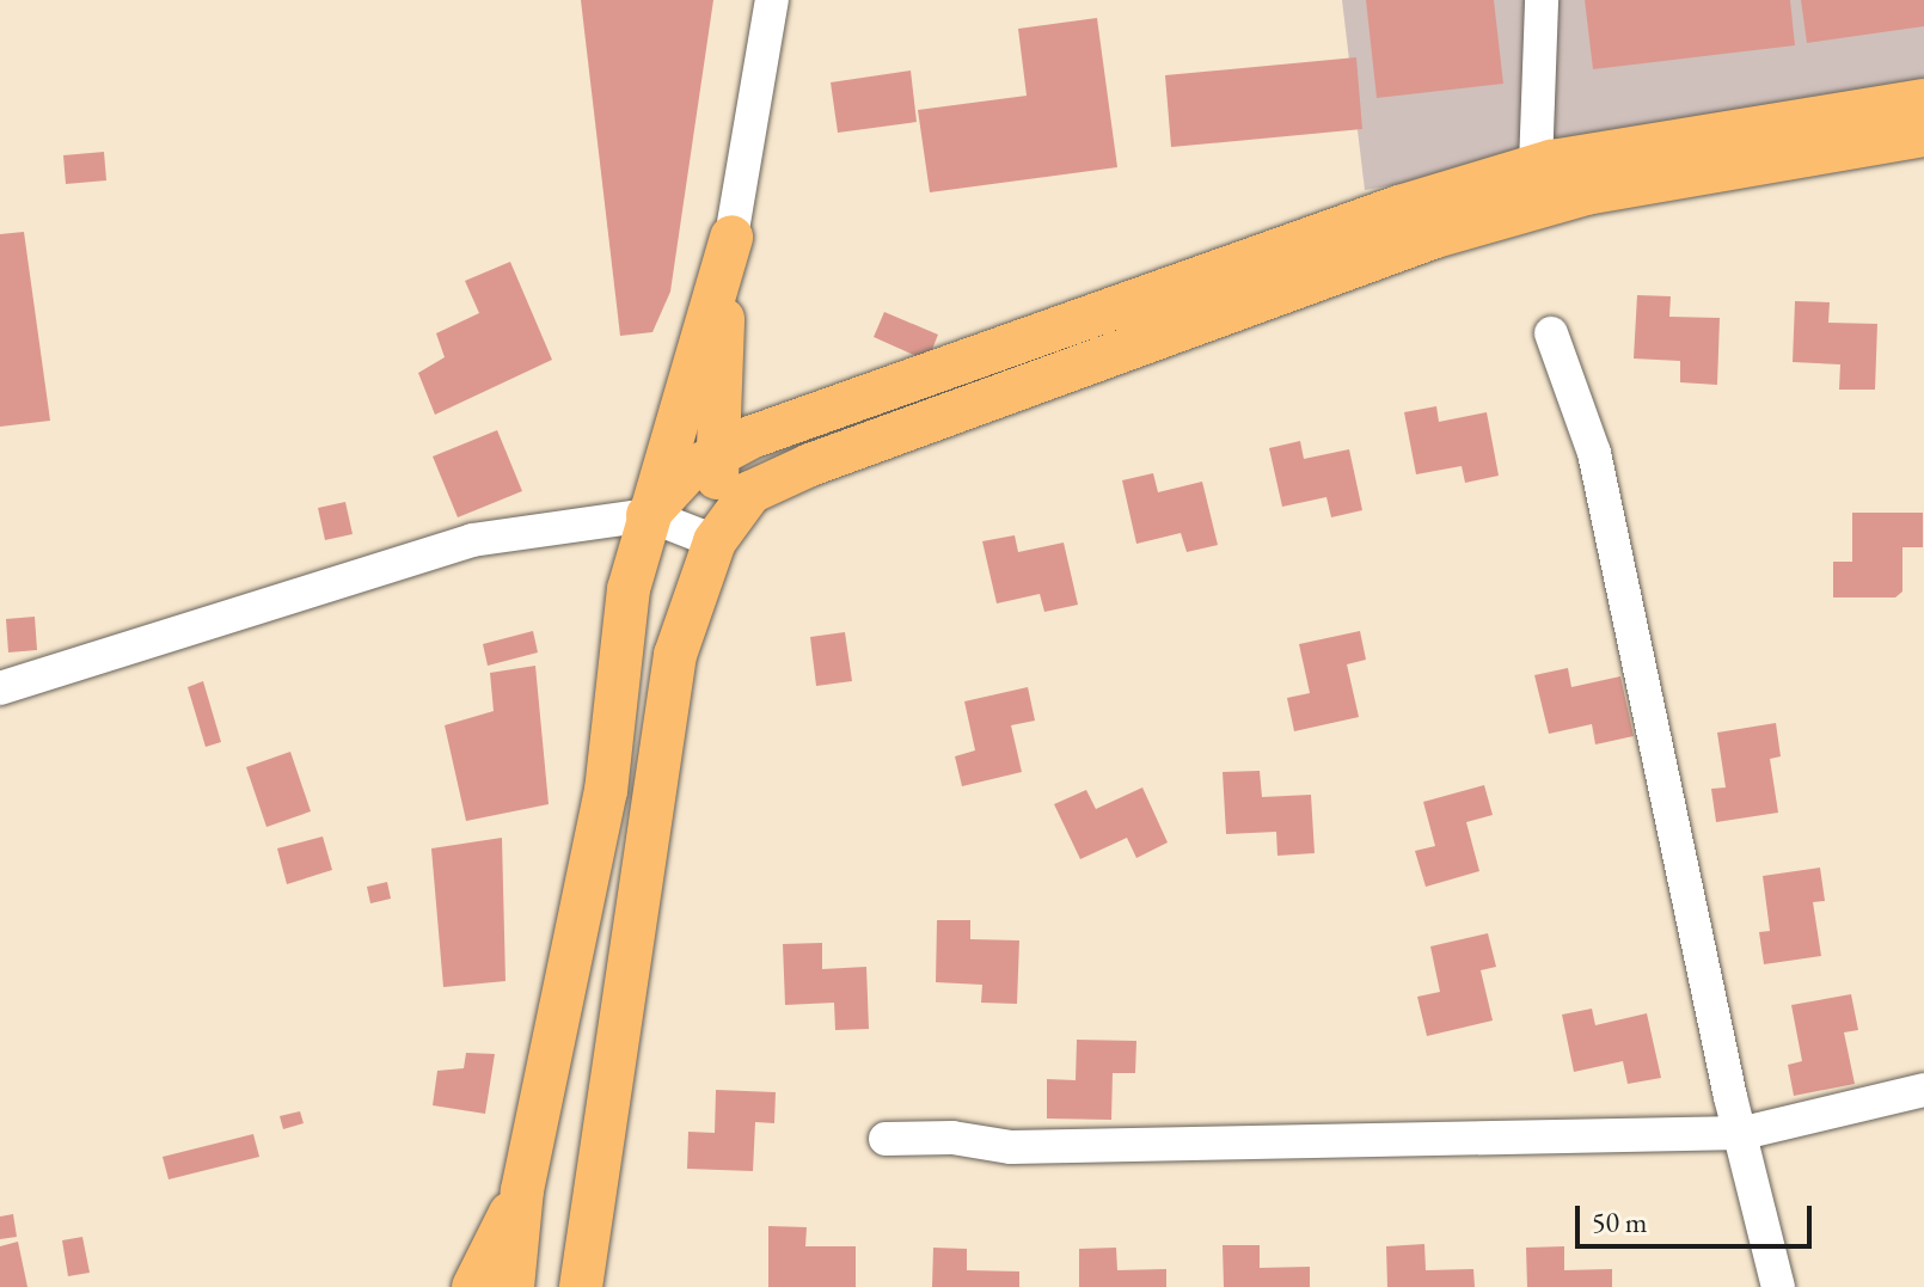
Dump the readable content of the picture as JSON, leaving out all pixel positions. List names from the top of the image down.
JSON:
{
  "scale_bar": "50 m"
}
